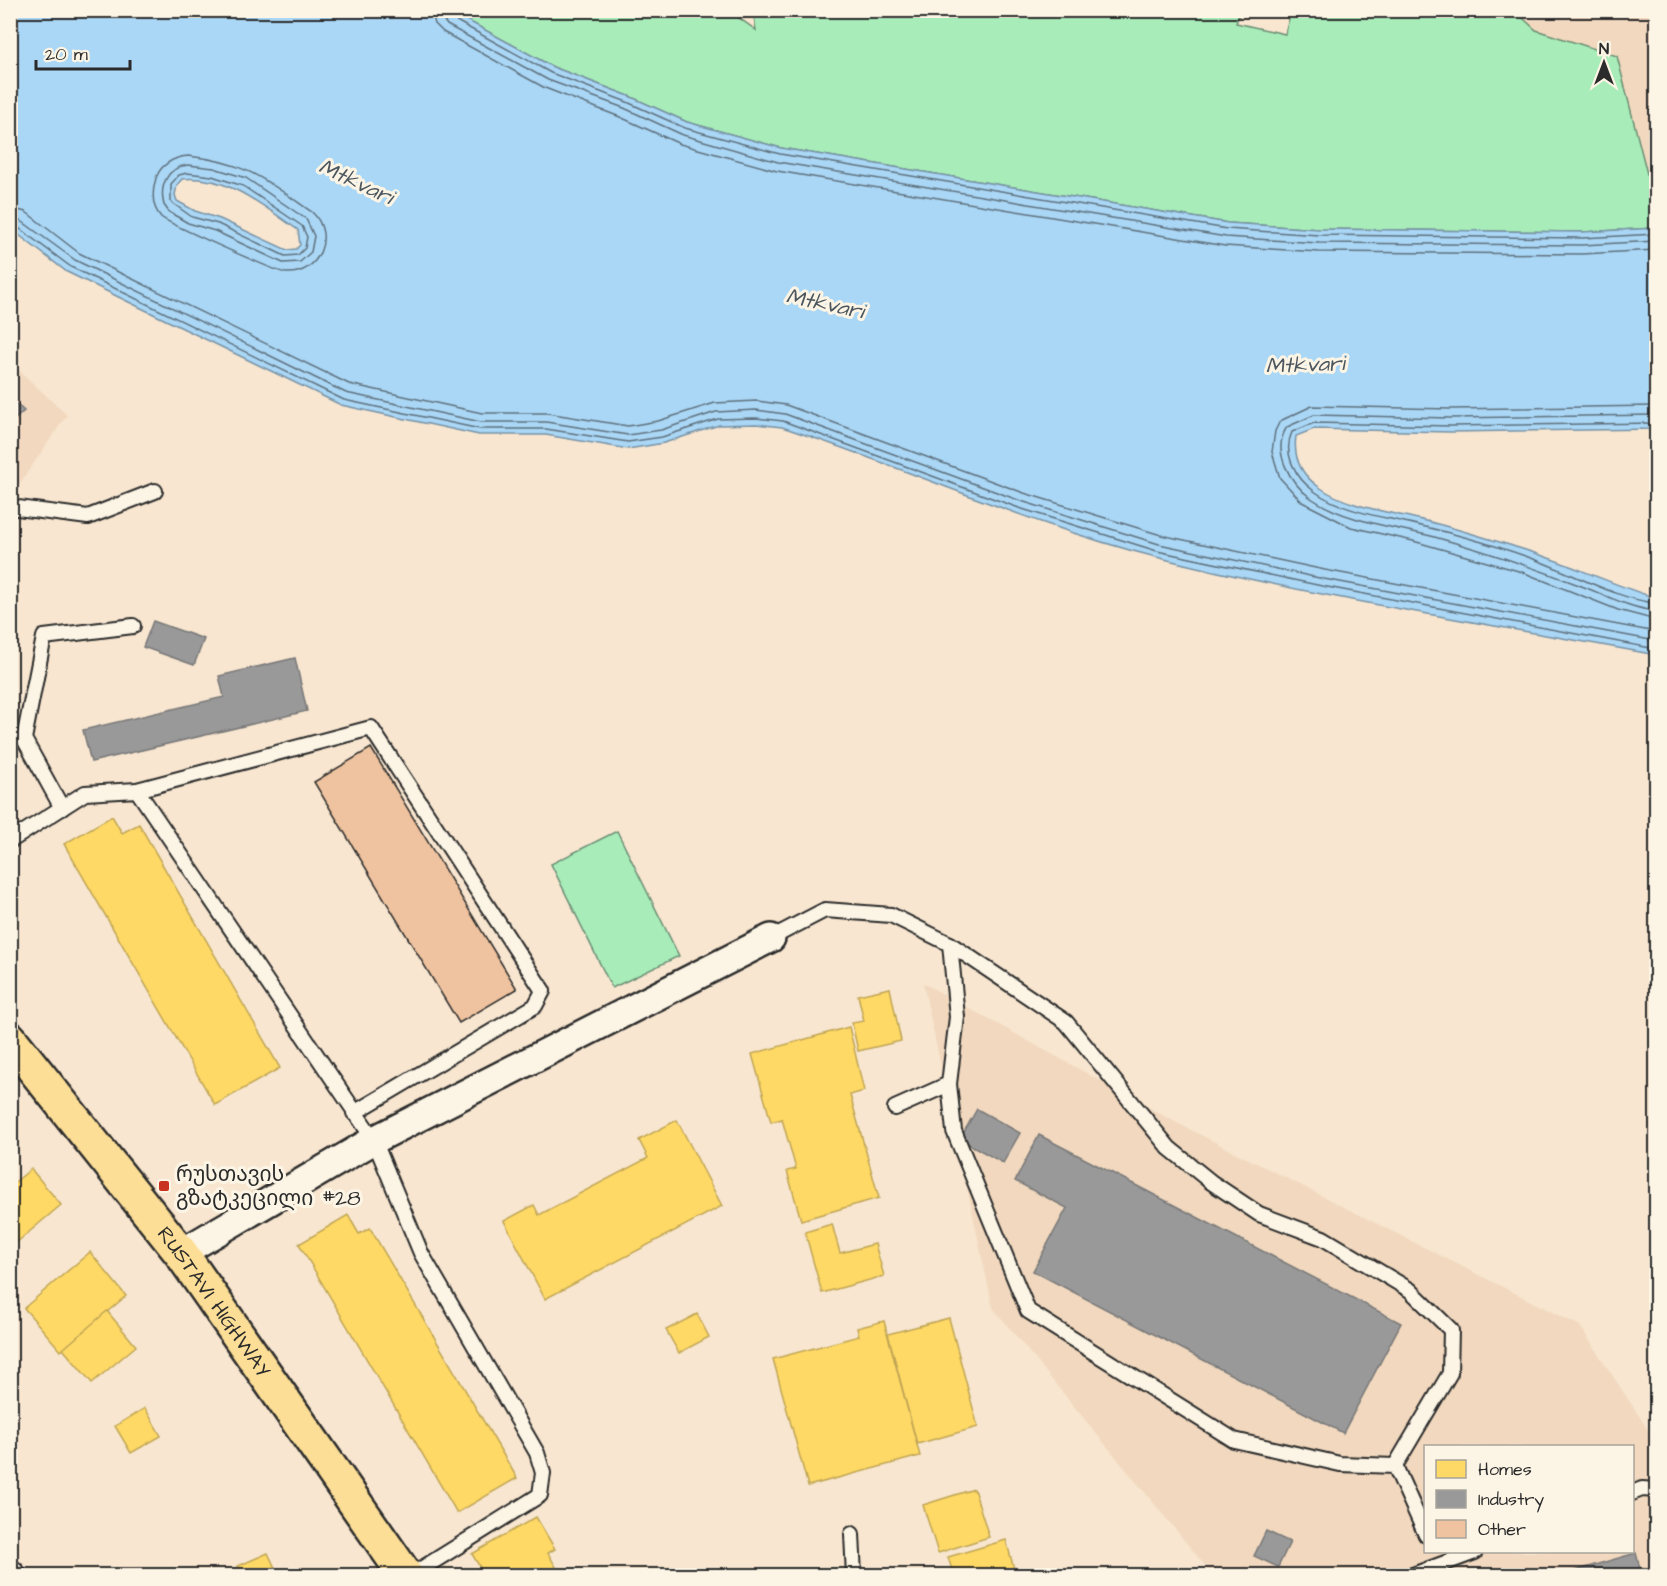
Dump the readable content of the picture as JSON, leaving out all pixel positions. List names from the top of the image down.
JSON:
{
  "streets": {
    "highway": ["RUSTAVI HIGHWAY"]
  },
  "water": ["Mtkvari"],
  "places": {
    "transit": ["რუსთავის გზატკეცილი #28"]
  },
  "legend": ["Homes", "Industry", "Other"],
  "scale_bar": "20 m",
  "north": "top"
}
